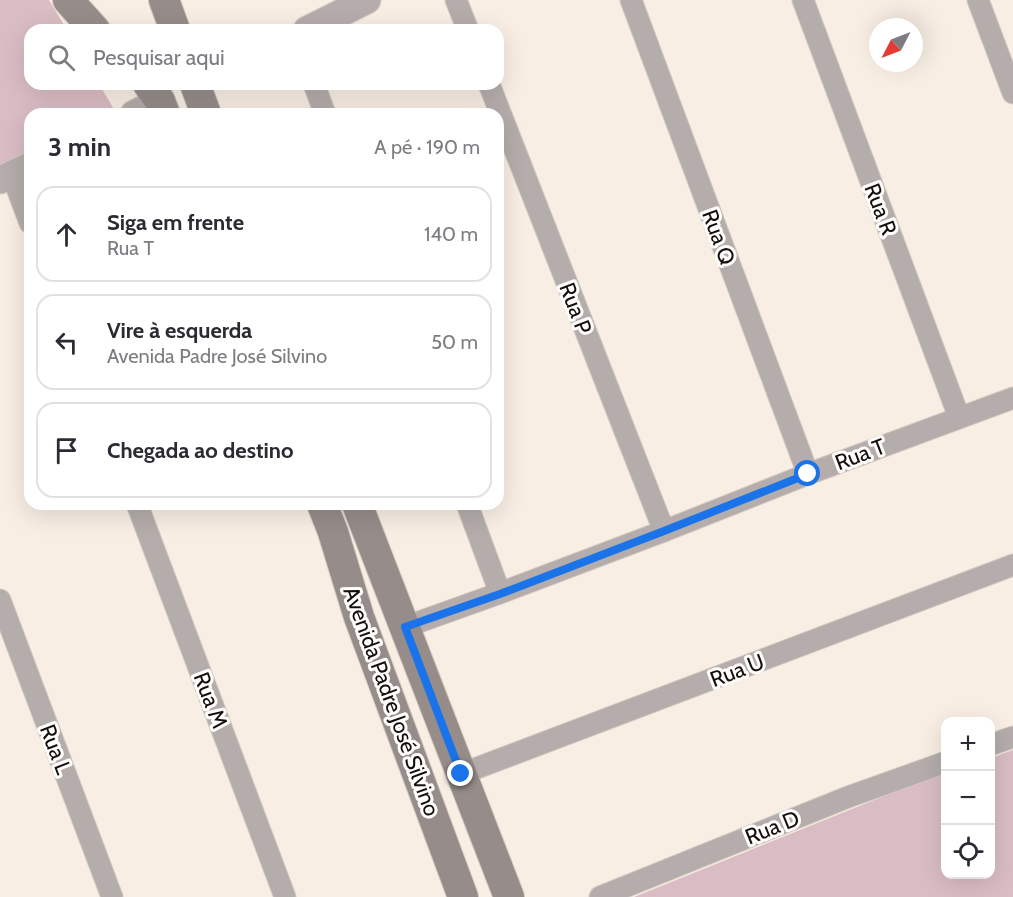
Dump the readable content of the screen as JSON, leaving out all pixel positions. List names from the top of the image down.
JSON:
{
  "streets": {
    "main road": ["Avenida Padre José Silvino"],
    "street": [
      "Rua R",
      "Rua Q",
      "Rua P",
      "Rua T",
      "Rua U",
      "Rua M",
      "Rua L",
      "Rua D"
    ]
  },
  "crossings": [
    ["Rua R", "Rua T"],
    ["Rua Q", "Rua T"],
    ["Rua P", "Rua T"],
    ["Rua T", "Avenida Padre José Silvino"],
    ["Rua U", "Avenida Padre José Silvino"]
  ],
  "north": "bottom left",
  "page": {
    "search": "Pesquisar aqui",
    "heading": ["3 min", "A pé · 190 m"],
    "list": [
      ["Siga em frente", "Rua T", "140 m"],
      ["Vire à esquerda", "Avenida Padre José Silvino", "50 m"],
      "Chegada ao destino"
    ],
    "map_buttons": ["+", "−"]
  }
}
